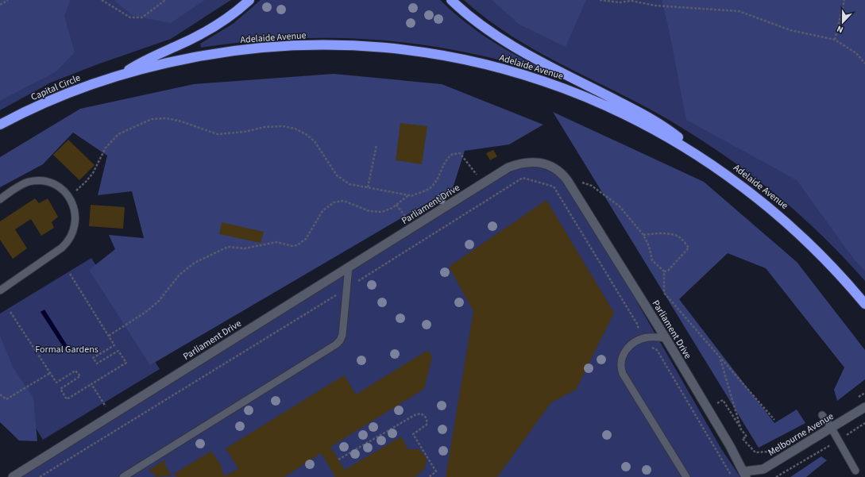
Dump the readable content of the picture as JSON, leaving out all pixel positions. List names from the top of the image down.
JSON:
{
  "streets": {
    "highway": ["Adelaide Avenue", "Capital Circle"],
    "street": ["Parliament Drive", "Melbourne Avenue"]
  },
  "crossings": [
    ["Adelaide Avenue", "Capital Circle"],
    ["Parliament Drive", "Melbourne Avenue"]
  ],
  "parks": ["Formal Gardens"],
  "north": "bottom"
}
